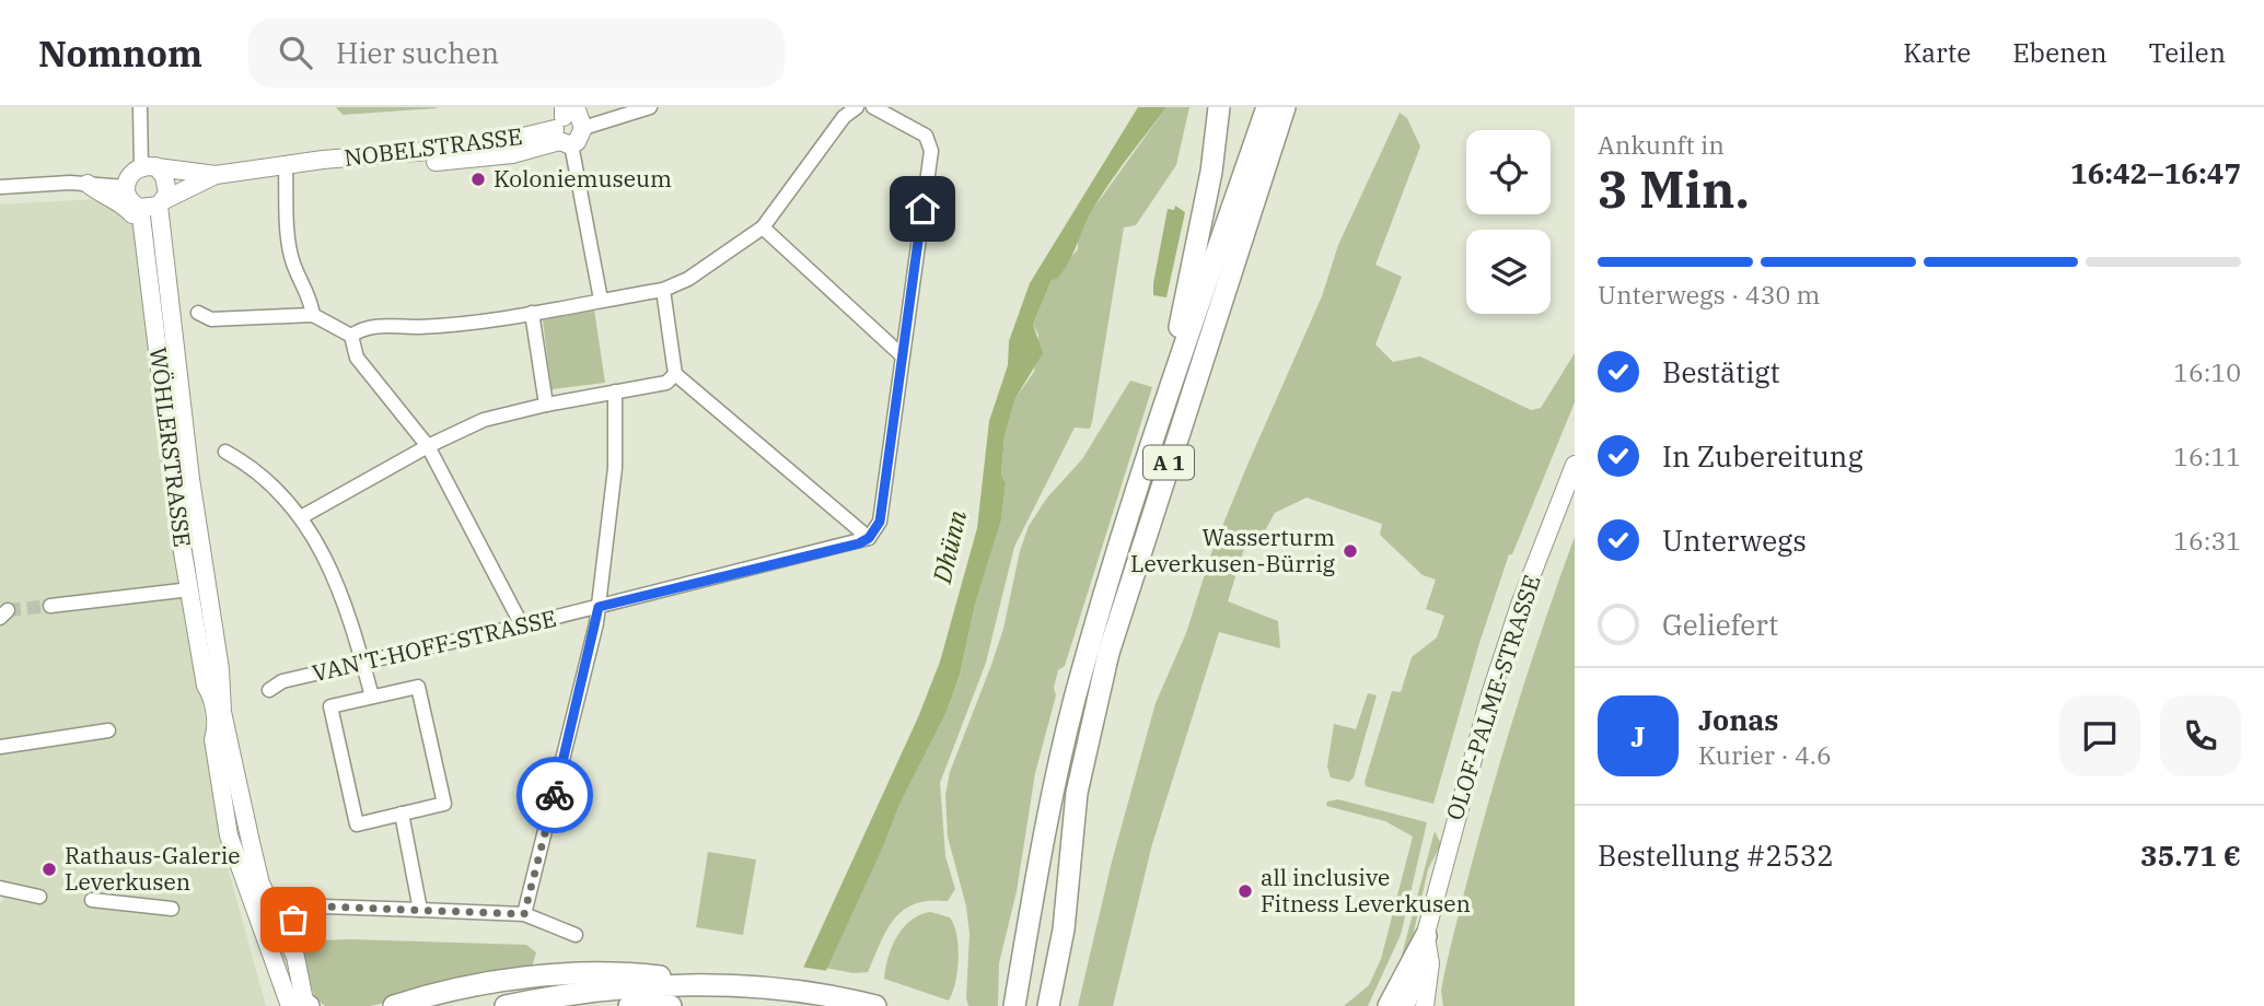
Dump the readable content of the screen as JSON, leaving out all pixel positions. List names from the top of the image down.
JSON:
{
  "streets": {
    "highway": ["A 1"],
    "main road": ["NOBELSTRASSE", "WÖHLERSTRASSE", "OLOF-PALME-STRASSE"],
    "street": ["VAN'T-HOFF-STRASSE"]
  },
  "crossings": [
    ["NOBELSTRASSE", "WÖHLERSTRASSE"]
  ],
  "water": ["Dhünn"],
  "places": [
    "Koloniemuseum",
    "Wasserturm Leverkusen-Bürrig",
    "Rathaus-Galerie Leverkusen",
    "all inclusive Fitness Leverkusen"
  ],
  "page": {
    "header": "Nomnom",
    "search": "Hier suchen",
    "nav": ["Karte", "Ebenen", "Teilen"],
    "heading": ["3 Min.", "Ankunft in", "16:42–16:47"],
    "panel": [
      "Jonas",
      "Kurier · 4.6",
      "Bestellung #2532",
      "35.71 €"
    ],
    "bar": "Unterwegs · 430 m",
    "list": [
      ["Bestätigt", "16:10"],
      ["In Zubereitung", "16:11"],
      ["Unterwegs", "16:31"],
      "Geliefert"
    ],
    "round": "J"
  }
}
